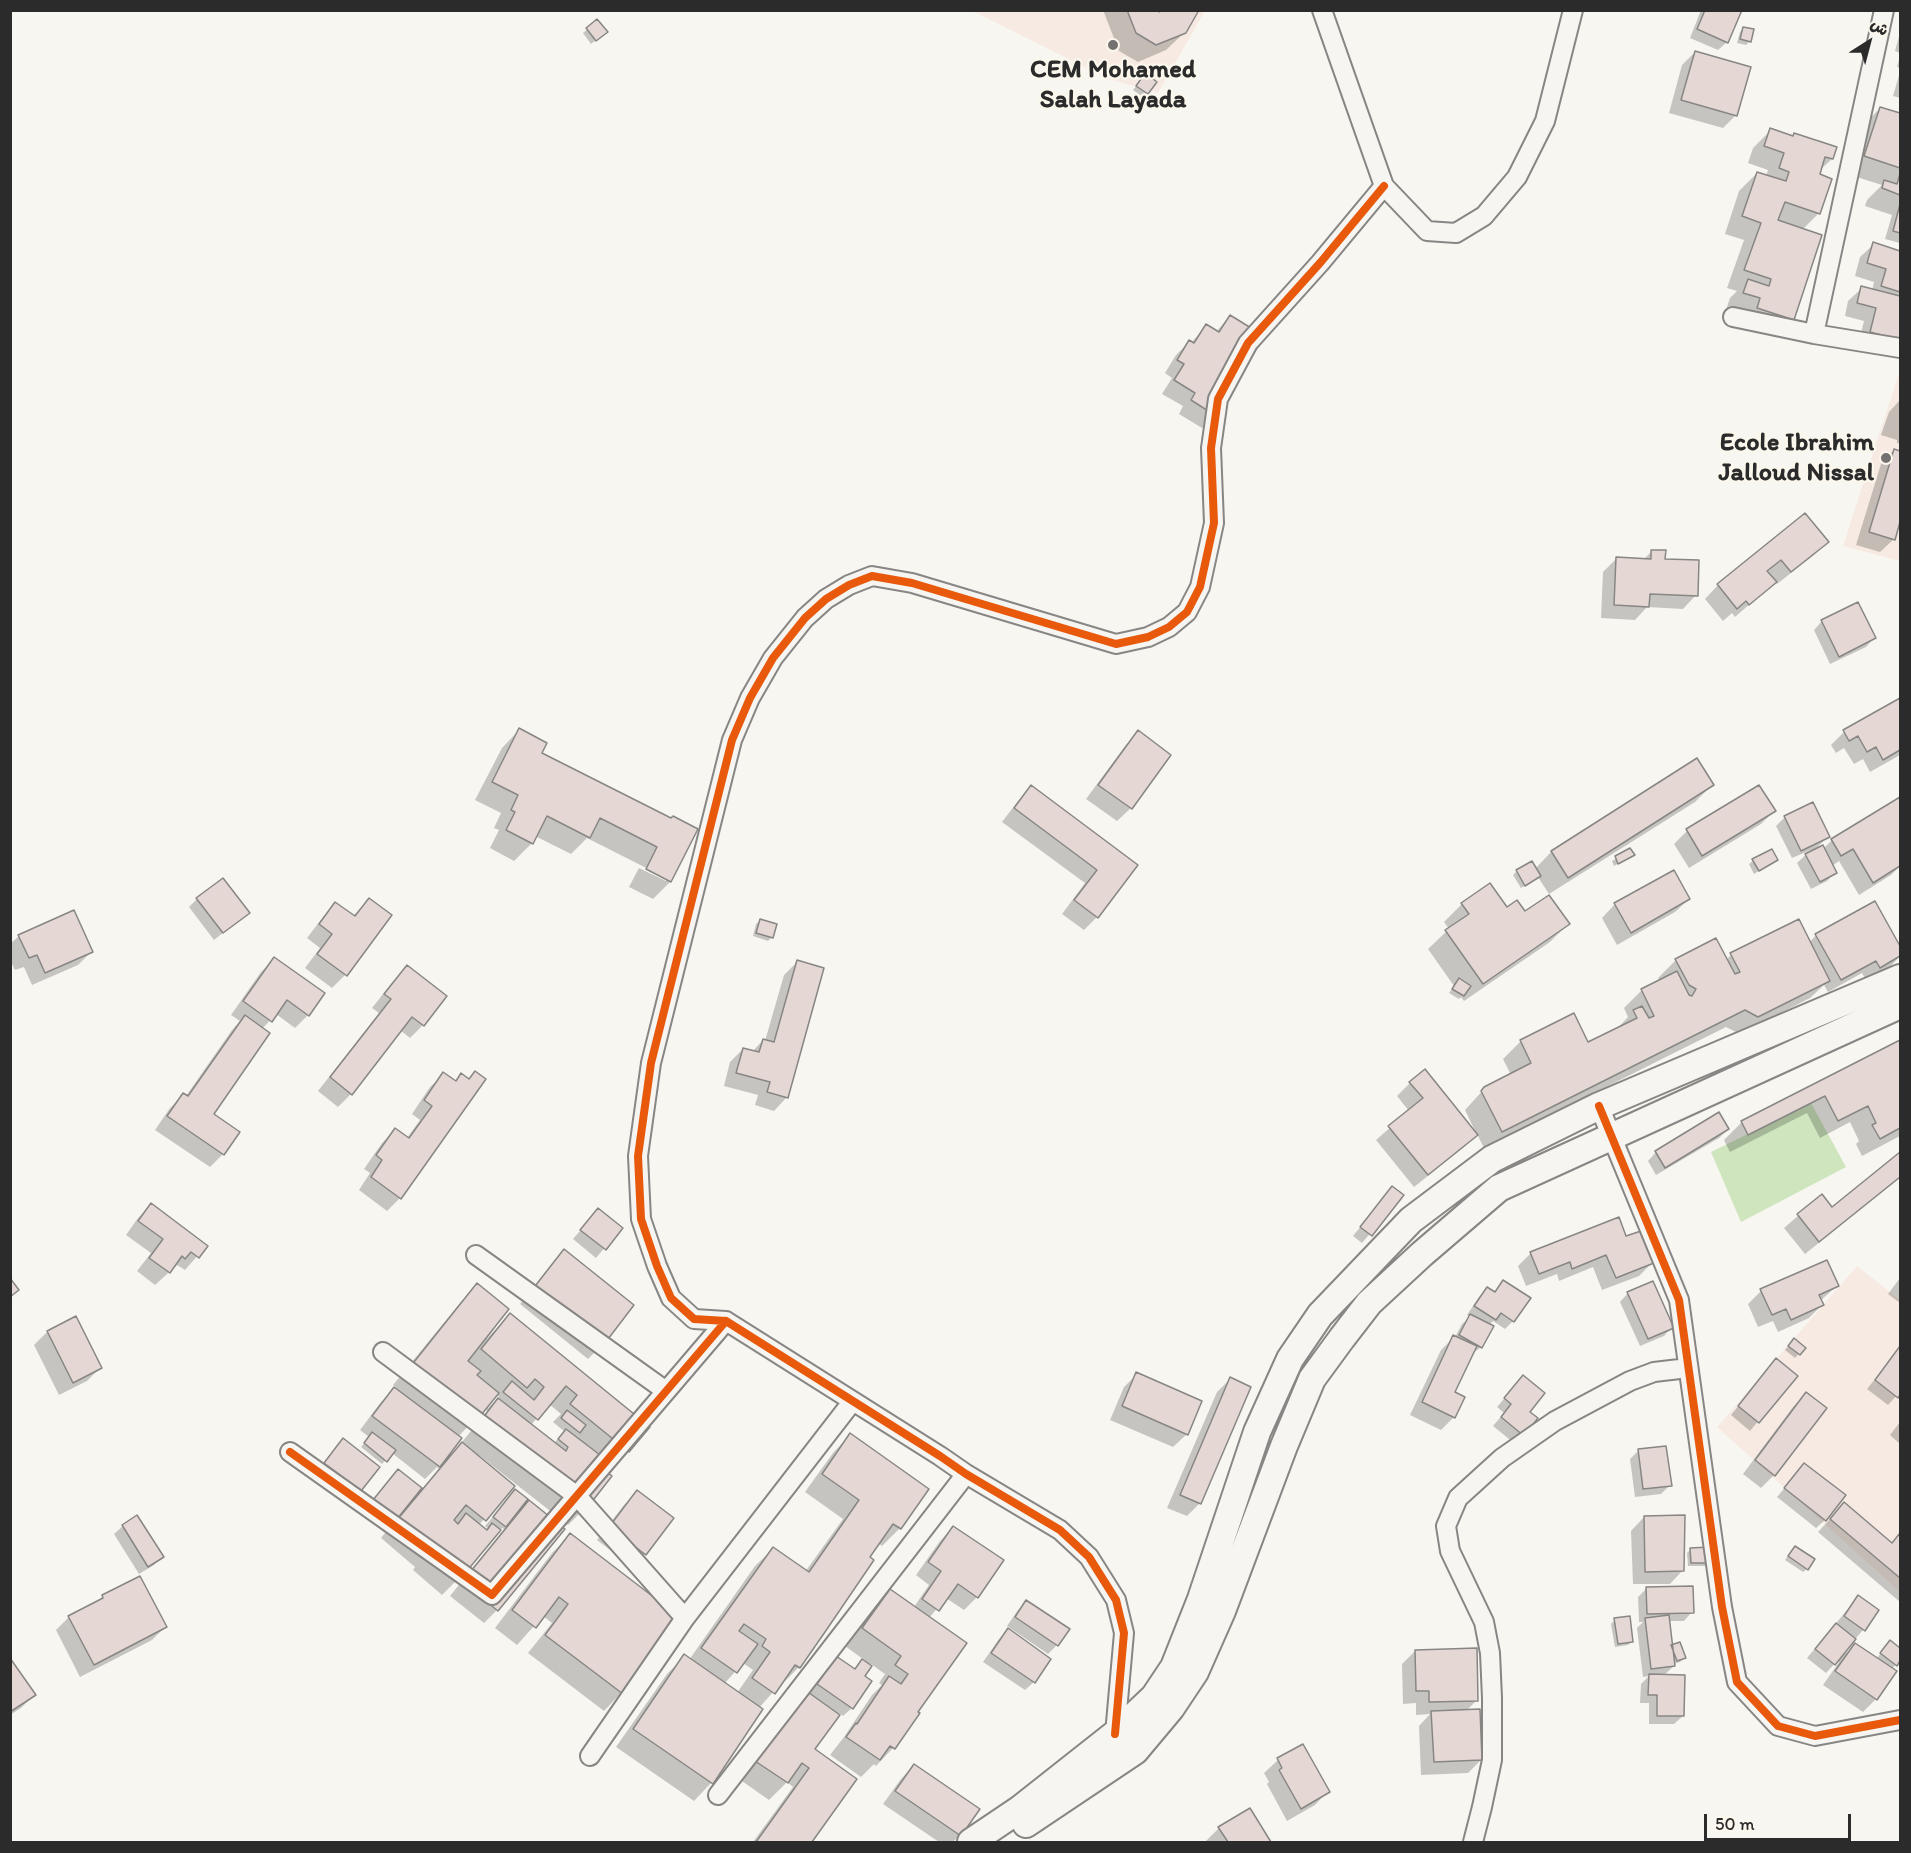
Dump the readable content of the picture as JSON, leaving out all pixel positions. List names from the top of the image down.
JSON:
{
  "places": ["CEM Mohamed Salah Layada", "Ecole Ibrahim Jalloud Nissal"],
  "scale_bar": "50 m",
  "north": "top right"
}
